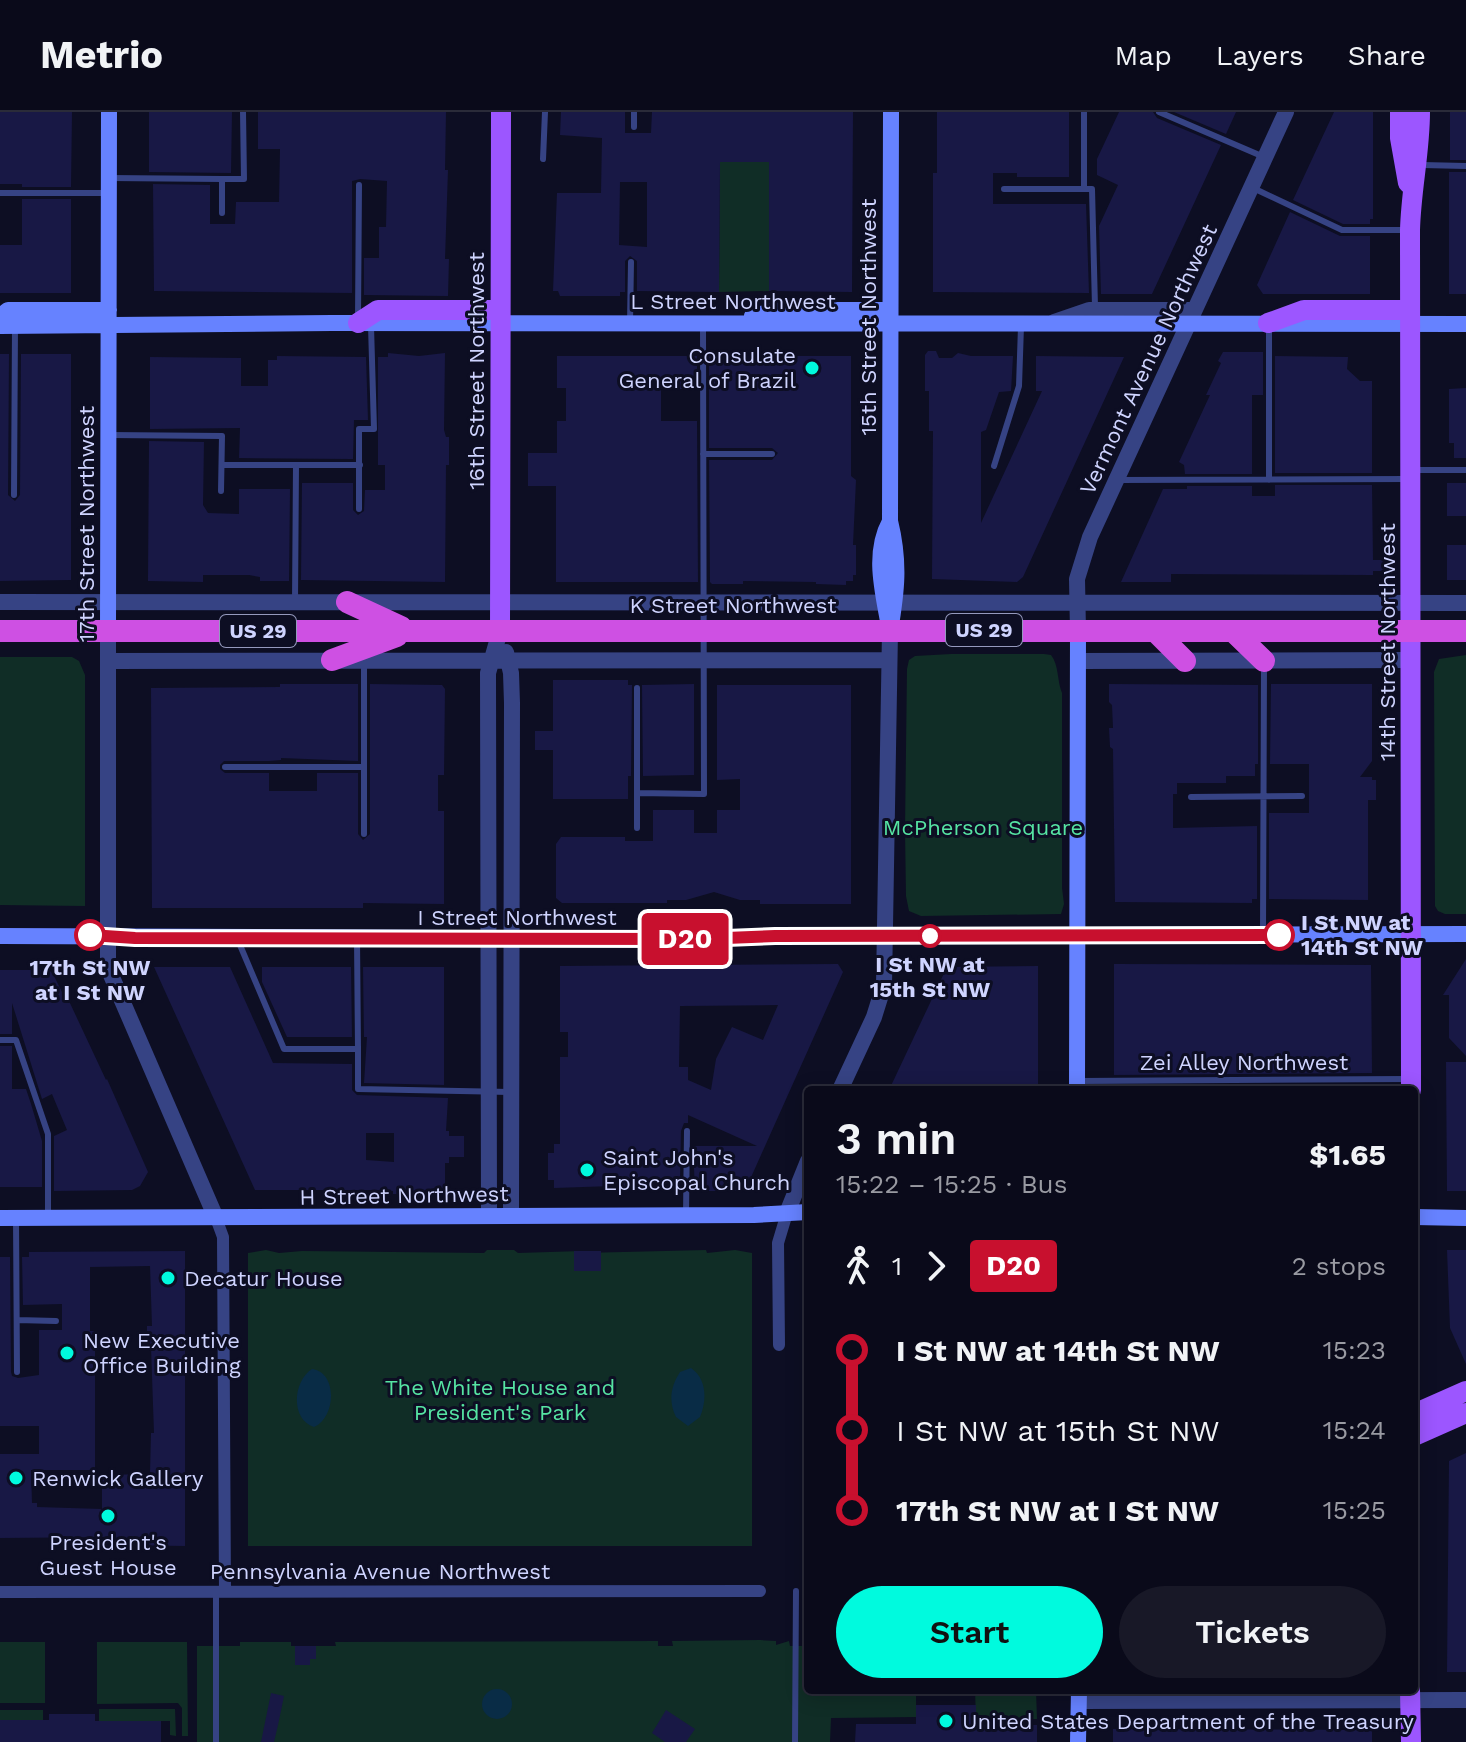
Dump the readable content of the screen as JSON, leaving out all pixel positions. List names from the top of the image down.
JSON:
{
  "streets": {
    "highway": ["K Street Northwest", "US 29"],
    "main road": [
      "L Street Northwest",
      "15th Street Northwest",
      "16th Street Northwest",
      "17th Street Northwest",
      "14th Street Northwest",
      "I Street Northwest",
      "H Street Northwest"
    ],
    "street": ["Vermont Avenue Northwest", "Pennsylvania Avenue Northwest"],
    "lane": ["Zei Alley Northwest"]
  },
  "crossings": [
    ["L Street Northwest", "15th Street Northwest"],
    ["L Street Northwest", "Vermont Avenue Northwest"],
    ["L Street Northwest", "16th Street Northwest"],
    ["15th Street Northwest", "K Street Northwest"],
    ["15th Street Northwest", "I Street Northwest"],
    ["Vermont Avenue Northwest", "K Street Northwest"],
    ["16th Street Northwest", "K Street Northwest"],
    ["16th Street Northwest", "I Street Northwest"],
    ["16th Street Northwest", "H Street Northwest"],
    ["17th Street Northwest", "K Street Northwest"],
    ["17th Street Northwest", "I Street Northwest"],
    ["17th Street Northwest", "H Street Northwest"],
    ["K Street Northwest", "14th Street Northwest"],
    ["14th Street Northwest", "I Street Northwest"],
    ["14th Street Northwest", "Zei Alley Northwest"]
  ],
  "parks": ["McPherson Square", "The White House and President's Park"],
  "places": [
    "Consulate General of Brazil",
    "17th St NW at I St NW",
    "I St NW at 14th St NW",
    "I St NW at 15th St NW",
    "Saint John's Episcopal Church",
    "Decatur House",
    "New Executive Office Building",
    "Renwick Gallery",
    "President's Guest House",
    "United States Department of the Treasury"
  ],
  "lines": ["bus line D20"],
  "page": {
    "header": "Metrio",
    "nav": ["Map", "Layers", "Share"],
    "on_map": "D20",
    "heading": ["3 min", "15:22 – 15:25 · Bus", "$1.65"],
    "legs": ["1", "D20", "2 stops"],
    "list": [
      {
        "name": "I St NW at 14th St NW",
        "value": "15:23"
      },
      {
        "name": "I St NW at 15th St NW",
        "value": "15:24"
      },
      {
        "name": "17th St NW at I St NW",
        "value": "15:25"
      }
    ],
    "buttons": ["Start", "Tickets"]
  }
}
